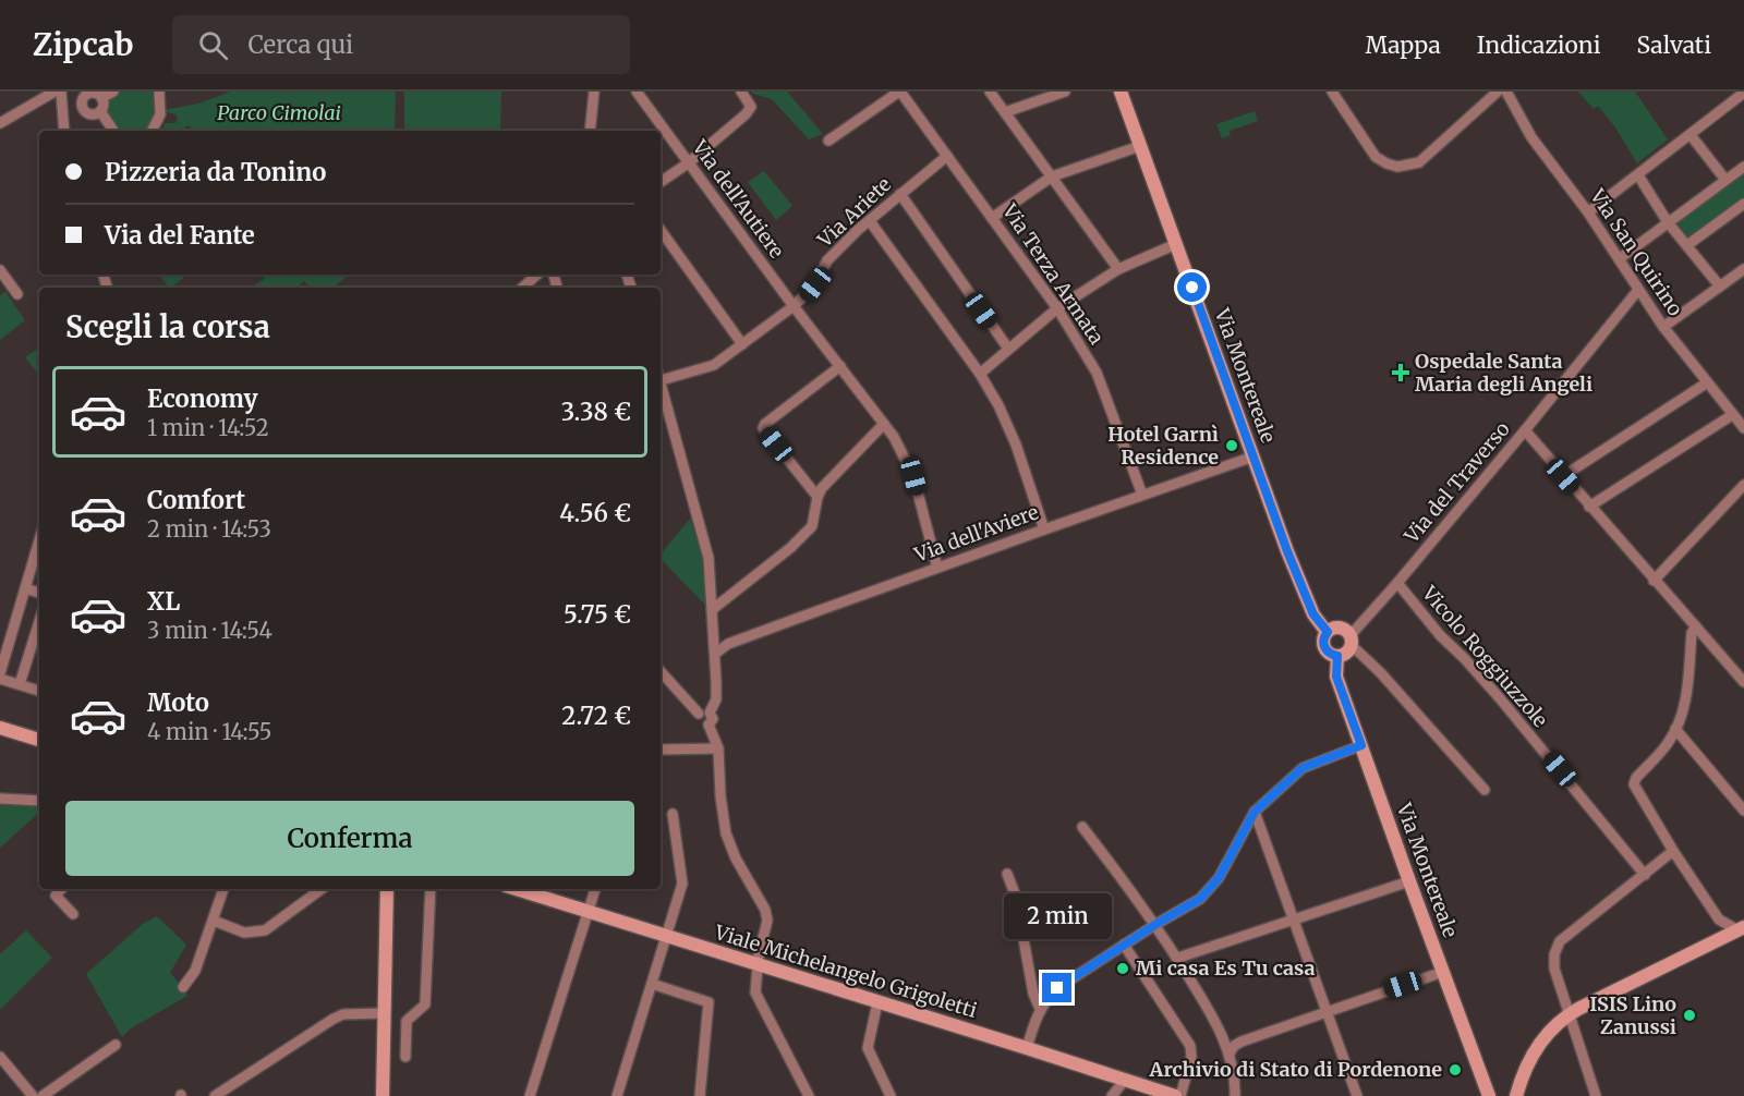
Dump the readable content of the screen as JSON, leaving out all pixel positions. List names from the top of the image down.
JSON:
{
  "streets": {
    "main road": ["Via Montereale", "Viale Michelangelo Grigoletti"],
    "street": [
      "Via dell'Autiere",
      "Via Ariete",
      "Via San Quirino",
      "Via Terza Armata",
      "Via del Traverso",
      "Via dell'Aviere",
      "Vicolo Roggiuzzole"
    ]
  },
  "crossings": [
    ["Via dell'Autiere", "Via Ariete"],
    ["Via dell'Autiere", "Via dell'Aviere"],
    ["Via Ariete", "Via Terza Armata"],
    ["Via San Quirino", "Via del Traverso"],
    ["Via Terza Armata", "Via dell'Aviere"],
    ["Via Montereale", "Via del Traverso"],
    ["Via Montereale", "Via dell'Aviere"],
    ["Via del Traverso", "Vicolo Roggiuzzole"]
  ],
  "parks": ["Parco Cimolai"],
  "places": {
    "health": ["Ospedale Santa Maria degli Angeli"],
    "other": [
      "Hotel Garnì Residence",
      "Mi casa Es Tu casa",
      "ISIS Lino Zanussi",
      "Archivio di Stato di Pordenone"
    ]
  },
  "page": {
    "header": "Zipcab",
    "search": "Cerca qui",
    "nav": ["Mappa", "Indicazioni", "Salvati"],
    "banner": ["Pizzeria da Tonino", "Via del Fante"],
    "heading": "Scegli la corsa",
    "list": [
      {
        "name": "Economy",
        "note": "1 min · 14:52",
        "value": "3.38 €"
      },
      {
        "name": "Comfort",
        "note": "2 min · 14:53",
        "value": "4.56 €"
      },
      {
        "name": "XL",
        "note": "3 min · 14:54",
        "value": "5.75 €"
      },
      {
        "name": "Moto",
        "note": "4 min · 14:55",
        "value": "2.72 €"
      }
    ],
    "buttons": "Conferma",
    "bubble": "2 min"
  }
}
